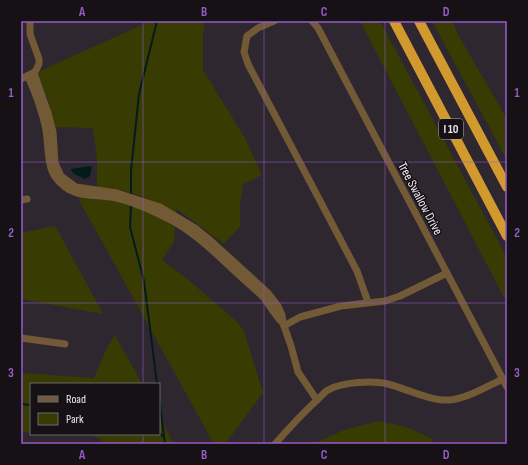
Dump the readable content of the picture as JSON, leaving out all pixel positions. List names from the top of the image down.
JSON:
{
  "streets": {
    "highway": ["I 10"],
    "street": ["Tree Swallow Drive"]
  },
  "legend": ["Road", "Park"],
  "grid": {
    "columns": [
      "A",
      "B",
      "C",
      "D"
    ],
    "rows": ["1", "2", "3"]
  }
}
